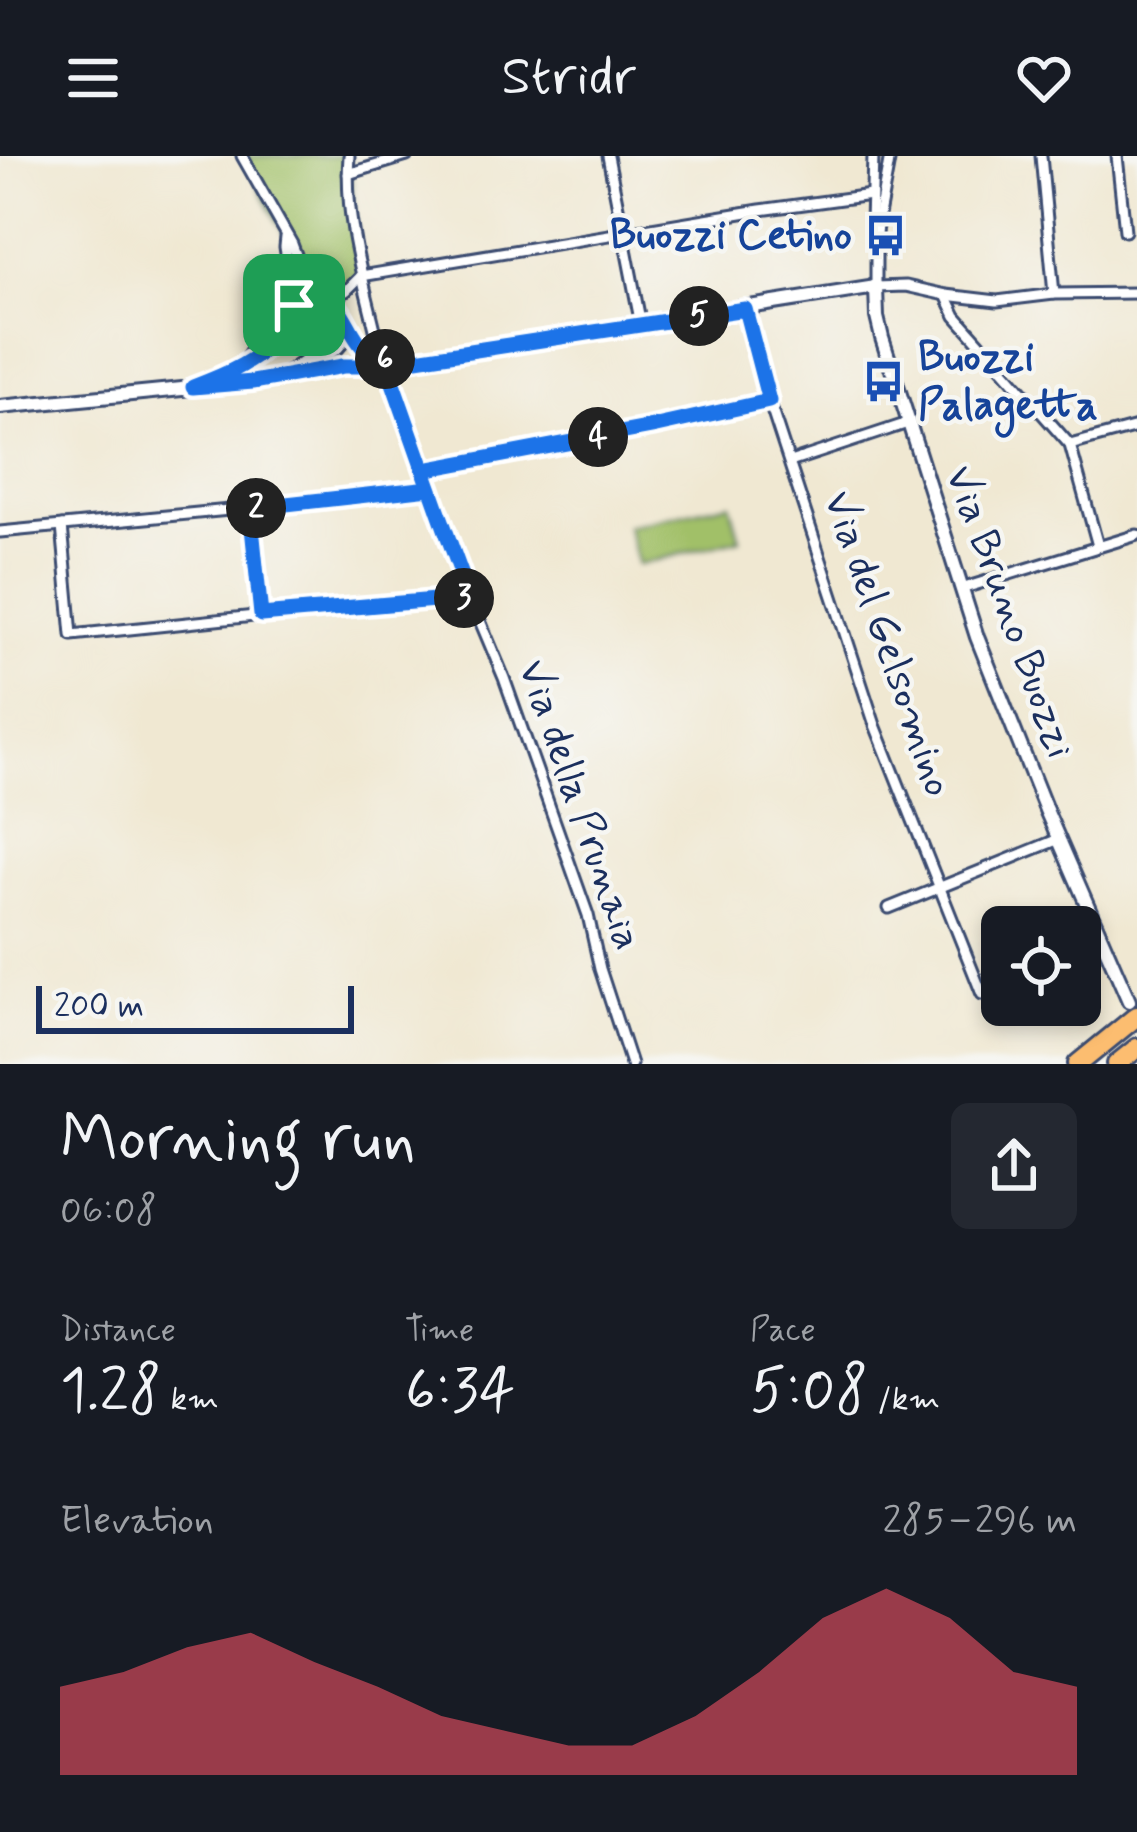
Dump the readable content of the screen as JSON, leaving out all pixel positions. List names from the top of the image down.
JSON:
{
  "streets": {
    "street": ["Via Bruno Buozzi", "Via del Gelsomino", "Via della Prunaia"]
  },
  "places": {
    "bus stop": ["Buozzi Cetino", "Buozzi Palagetta"]
  },
  "scale_bar": "200 m",
  "page": {
    "header": "Stridr",
    "pins": [
      "5",
      "6",
      "4",
      "2",
      "3"
    ],
    "scale": "200 m",
    "heading": ["Morning run", "06:08"],
    "stats": [
      ["Distance", "1.28 km"],
      ["Time", "6:34"],
      ["Pace", "5:08 /km"]
    ],
    "chart": ["Elevation", "285–296 m"]
  }
}
